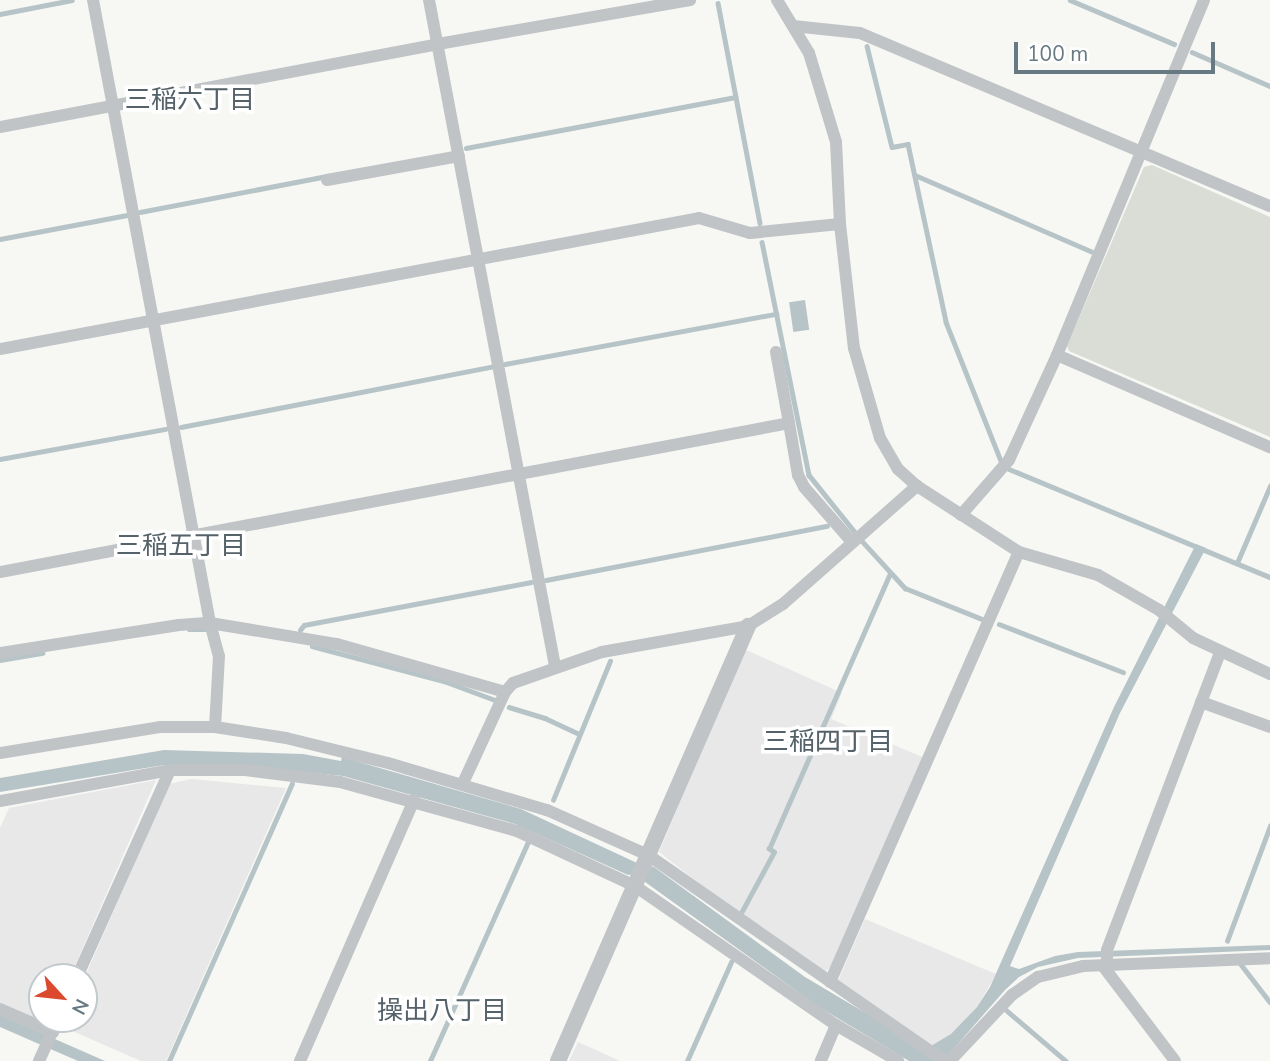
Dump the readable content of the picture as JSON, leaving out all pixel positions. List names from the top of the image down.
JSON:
{
  "districts": [
    "三稲六丁目",
    "三稲五丁目",
    "三稲四丁目",
    "操出八丁目"
  ],
  "scale_bar": "100 m",
  "north": "bottom right"
}
